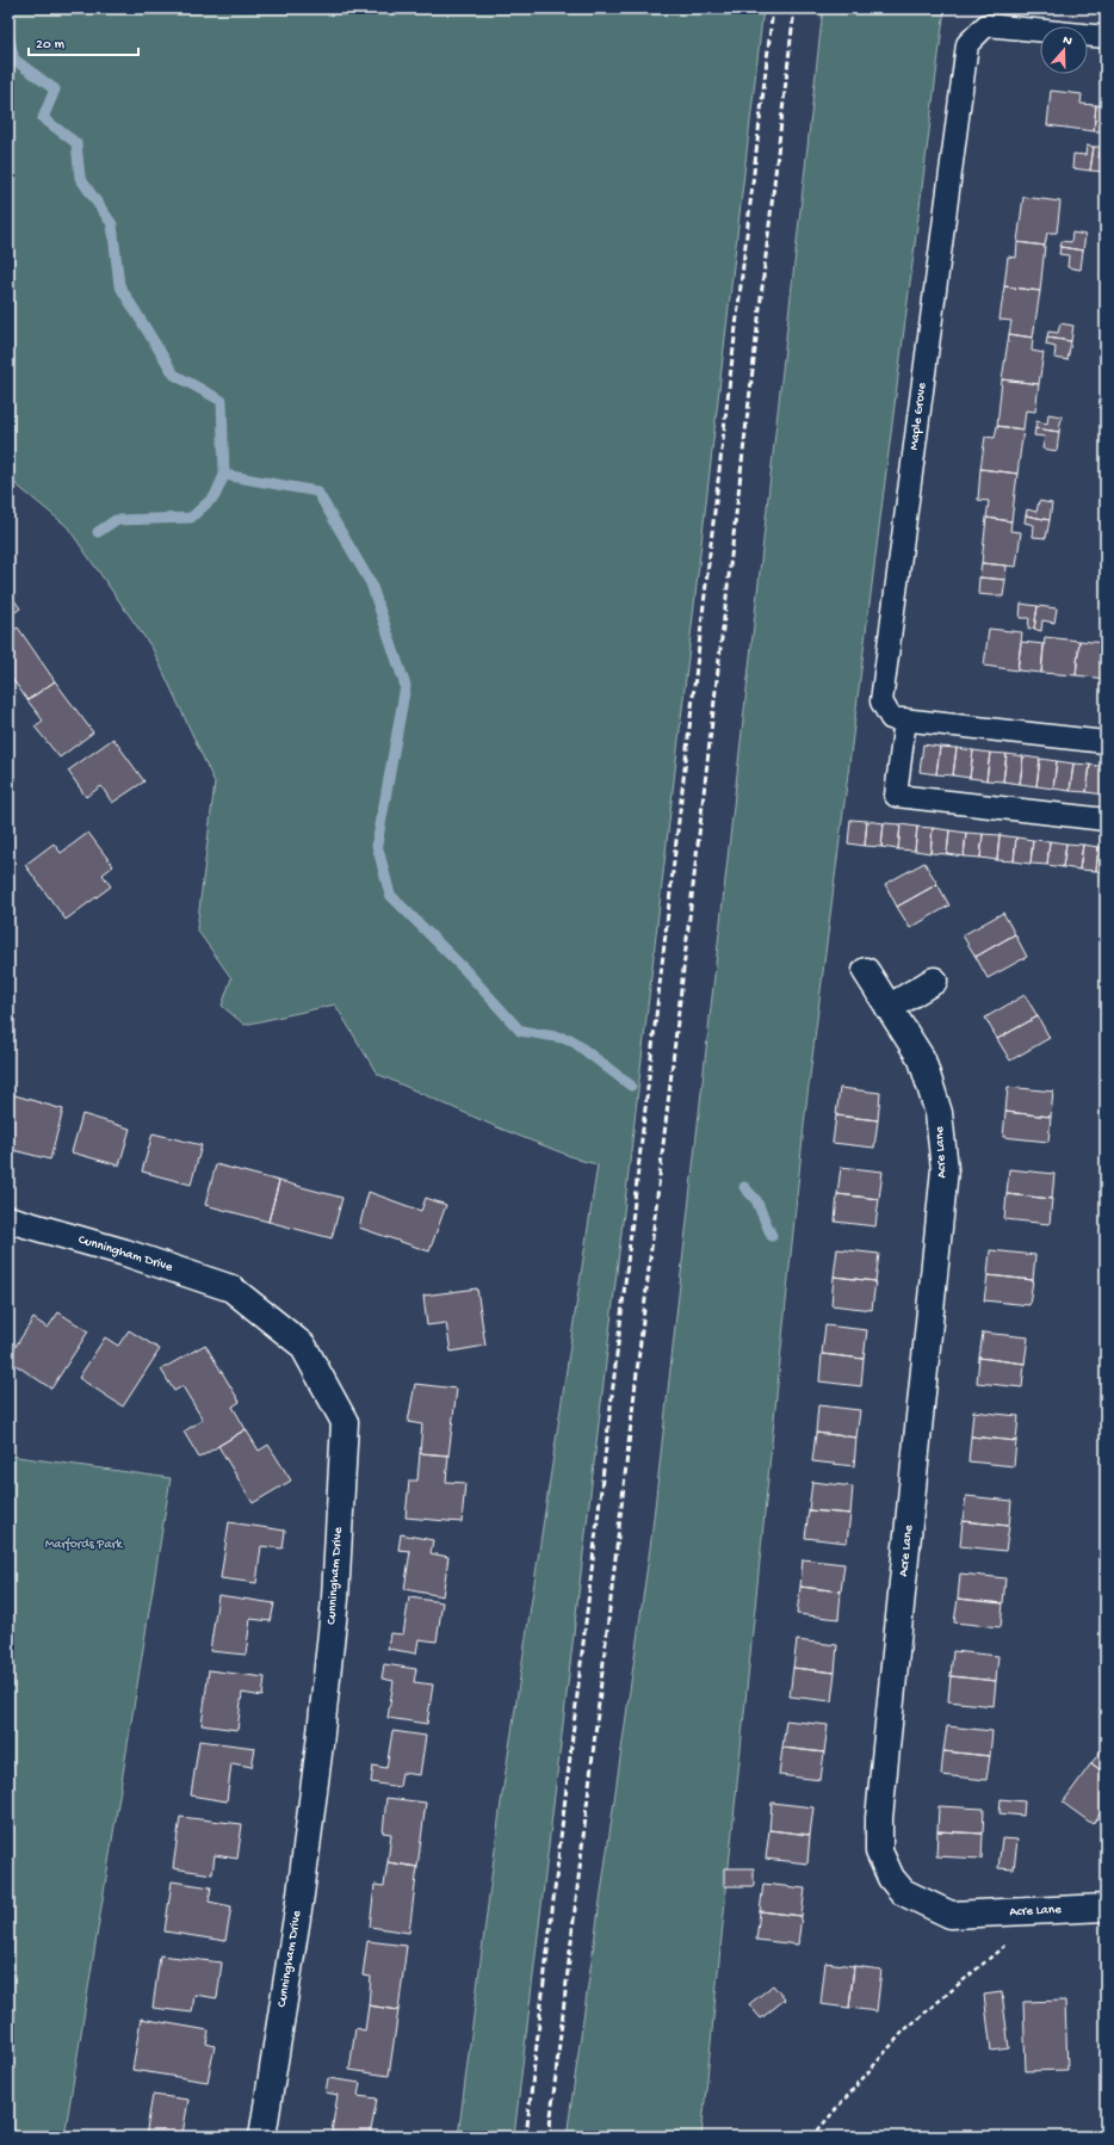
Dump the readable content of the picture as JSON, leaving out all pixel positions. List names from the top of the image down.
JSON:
{
  "streets": {
    "street": ["Acre Lane", "Cunningham Drive"],
    "lane": ["Maple Grove"]
  },
  "parks": ["Marfords Park"],
  "scale_bar": "20 m",
  "north": "top"
}
